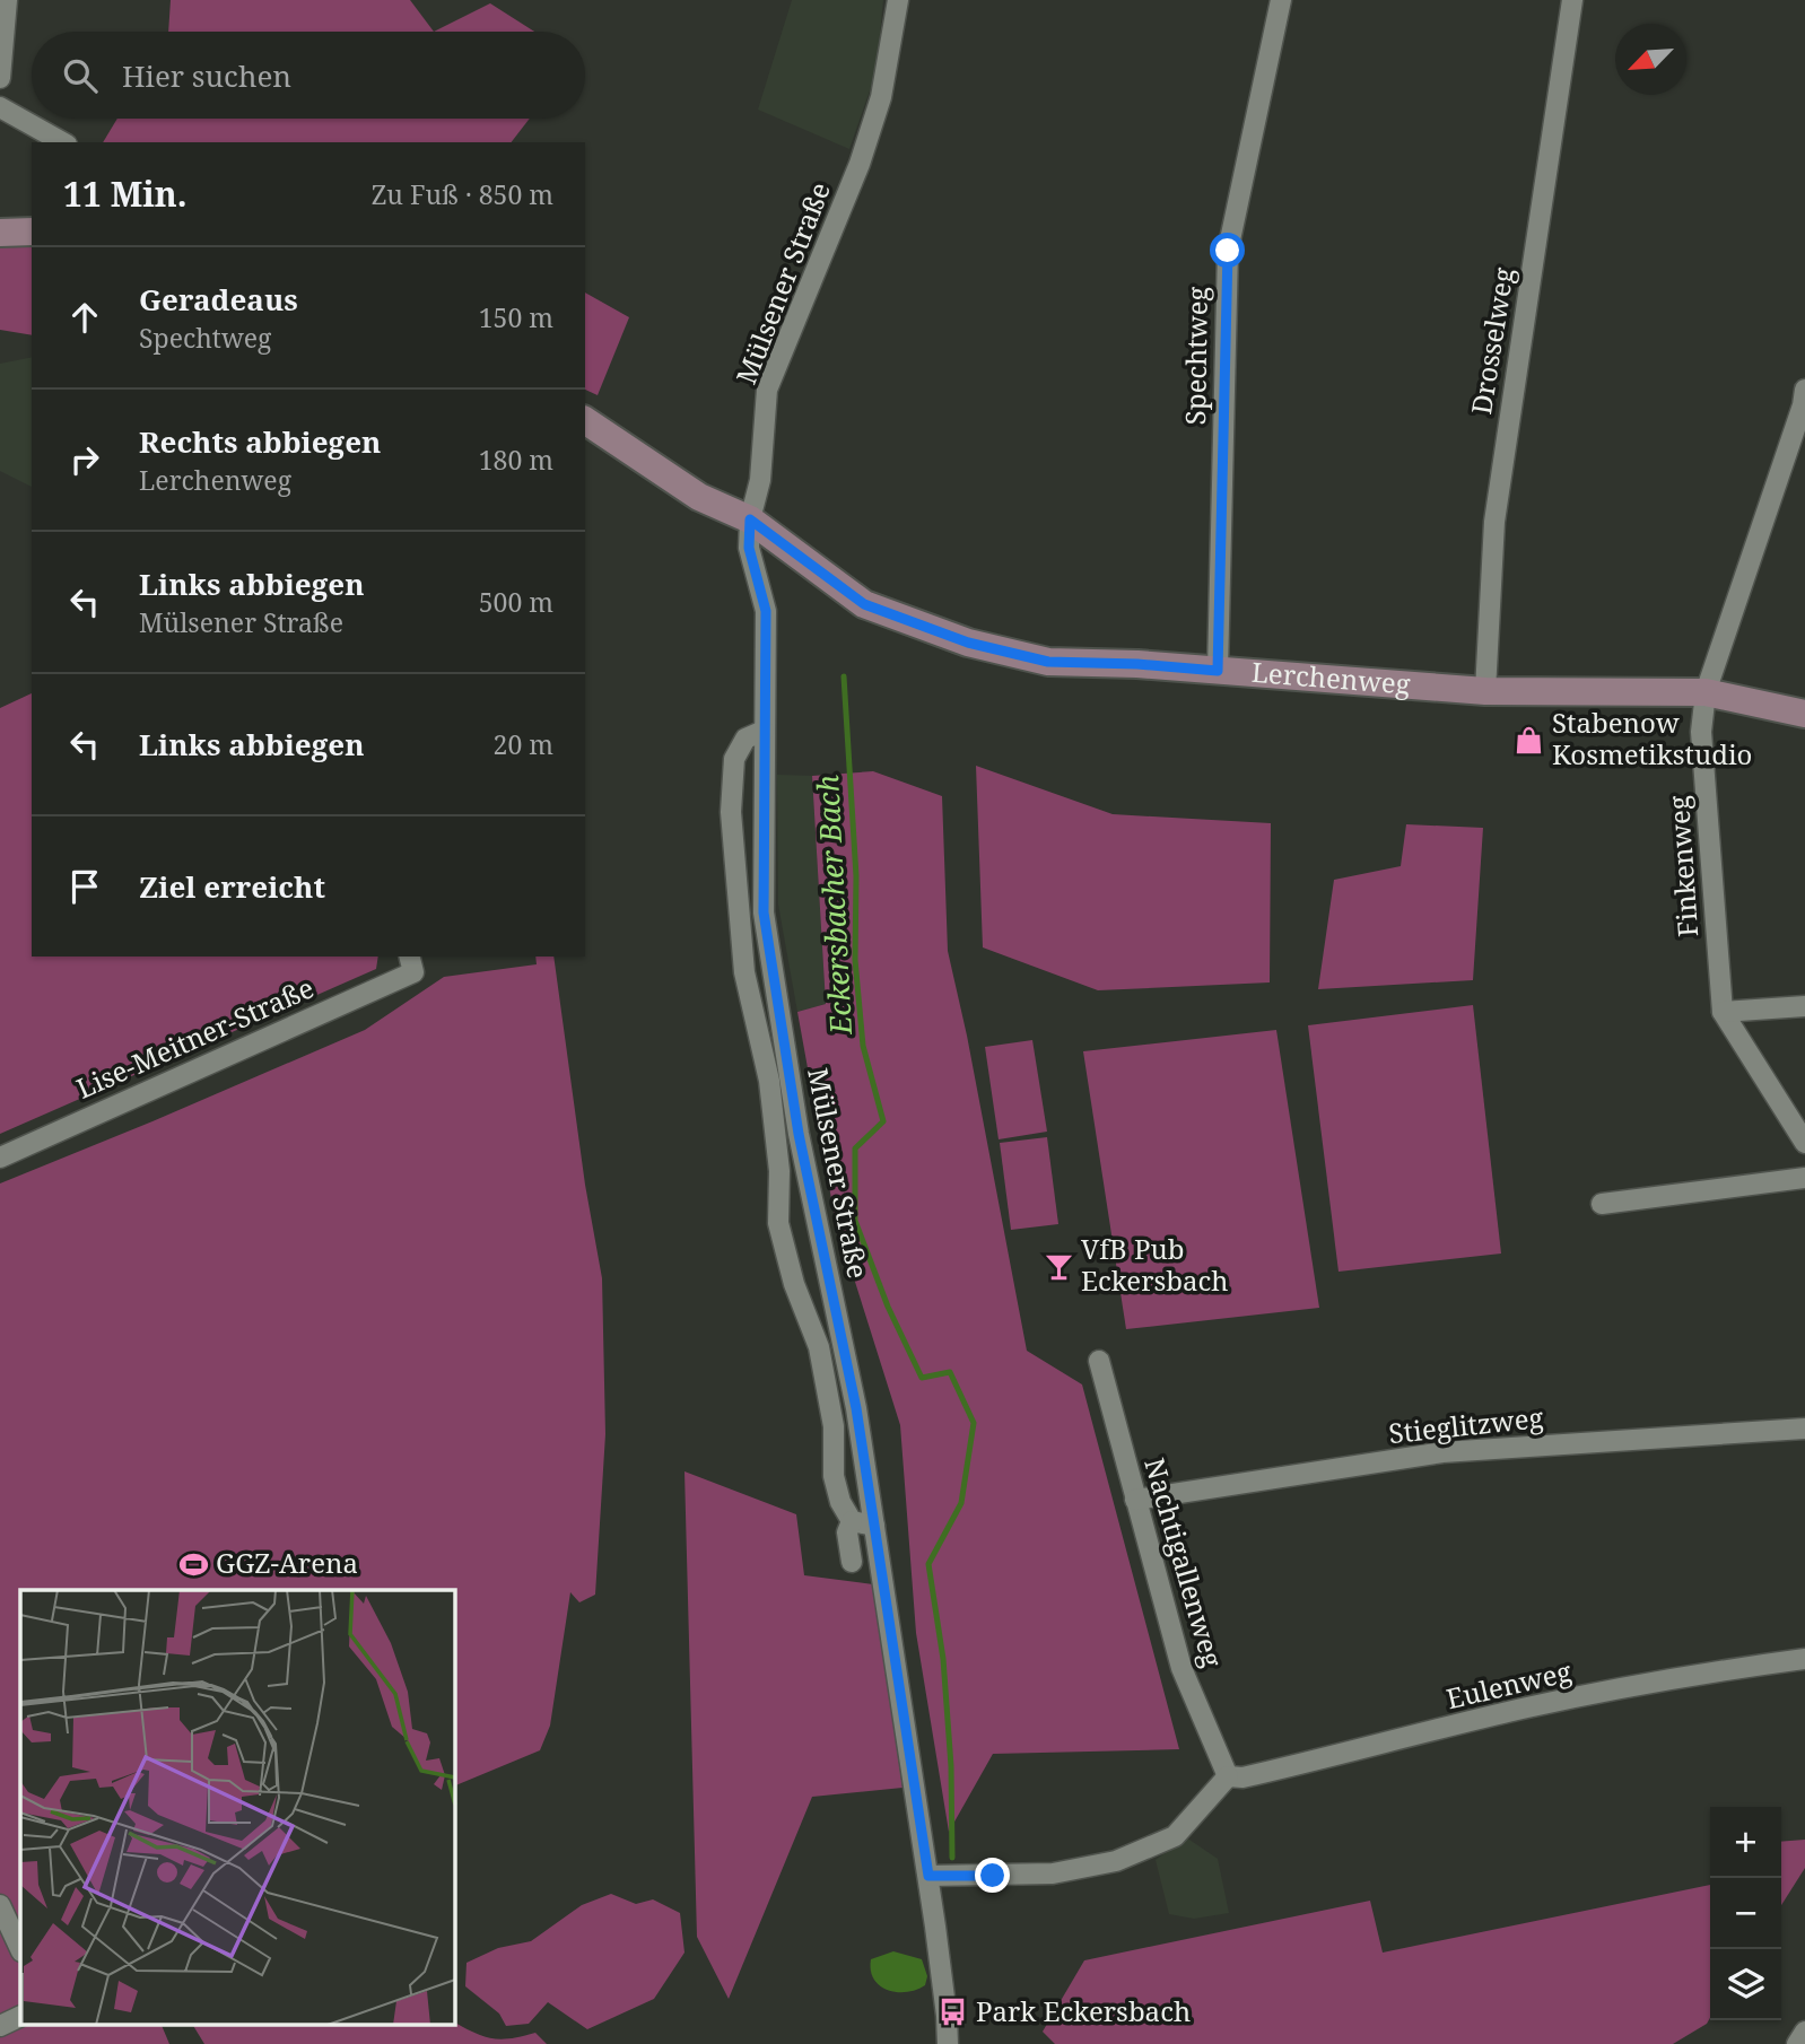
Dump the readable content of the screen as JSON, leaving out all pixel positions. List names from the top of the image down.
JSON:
{
  "streets": {
    "street": [
      "Mülsener Straße",
      "Drosselweg",
      "Spechtweg",
      "Lerchenweg",
      "Finkenweg",
      "Lise-Meitner-Straße",
      "Stieglitzweg",
      "Nachtigallenweg",
      "Eulenweg"
    ]
  },
  "crossings": [
    ["Mülsener Straße", "Lerchenweg"],
    ["Drosselweg", "Lerchenweg"],
    ["Spechtweg", "Lerchenweg"],
    ["Lerchenweg", "Finkenweg"],
    ["Stieglitzweg", "Nachtigallenweg"],
    ["Nachtigallenweg", "Eulenweg"]
  ],
  "water": ["Eckersbacher Bach"],
  "places": {
    "shop": ["Stabenow Kosmetikstudio"],
    "bar": ["VfB Pub Eckersbach"],
    "sports": ["GGZ-Arena"],
    "bus stop": ["Park Eckersbach"]
  },
  "north": "bottom left",
  "page": {
    "search": "Hier suchen",
    "heading": ["11 Min.", "Zu Fuß · 850 m"],
    "list": [
      ["Geradeaus", "Spechtweg", "150 m"],
      ["Rechts abbiegen", "Lerchenweg", "180 m"],
      ["Links abbiegen", "Mülsener Straße", "500 m"],
      ["Links abbiegen", "20 m"],
      "Ziel erreicht"
    ],
    "map_buttons": ["+", "−"]
  }
}
